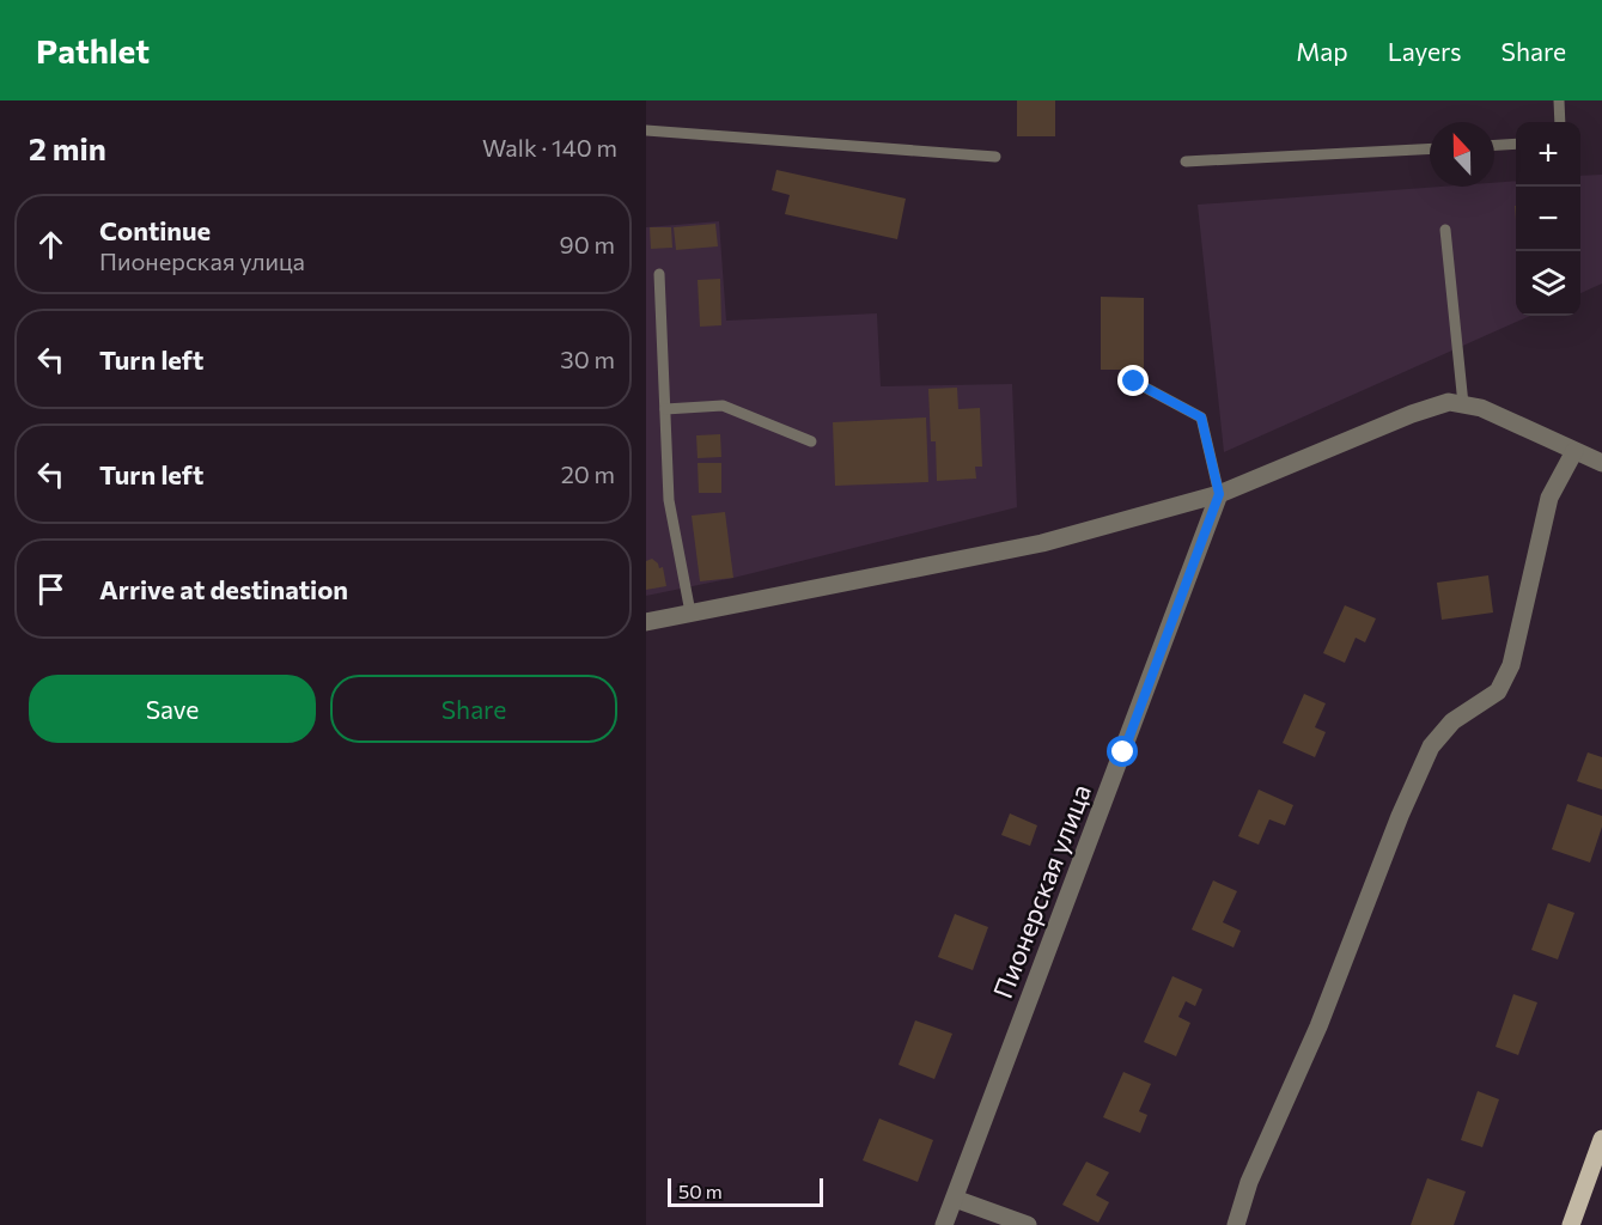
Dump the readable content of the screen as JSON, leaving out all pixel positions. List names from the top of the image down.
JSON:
{
  "streets": {
    "street": ["Пионерская улица"]
  },
  "scale_bar": "50 m",
  "north": "top",
  "page": {
    "header": "Pathlet",
    "nav": ["Map", "Layers", "Share"],
    "heading": ["2 min", "Walk · 140 m"],
    "map_buttons": ["+", "−"],
    "list": [
      ["Continue", "Пионерская улица", "90 m"],
      ["Turn left", "30 m"],
      ["Turn left", "20 m"],
      "Arrive at destination"
    ],
    "buttons": ["Save", "Share"],
    "scale": "50 m"
  }
}
